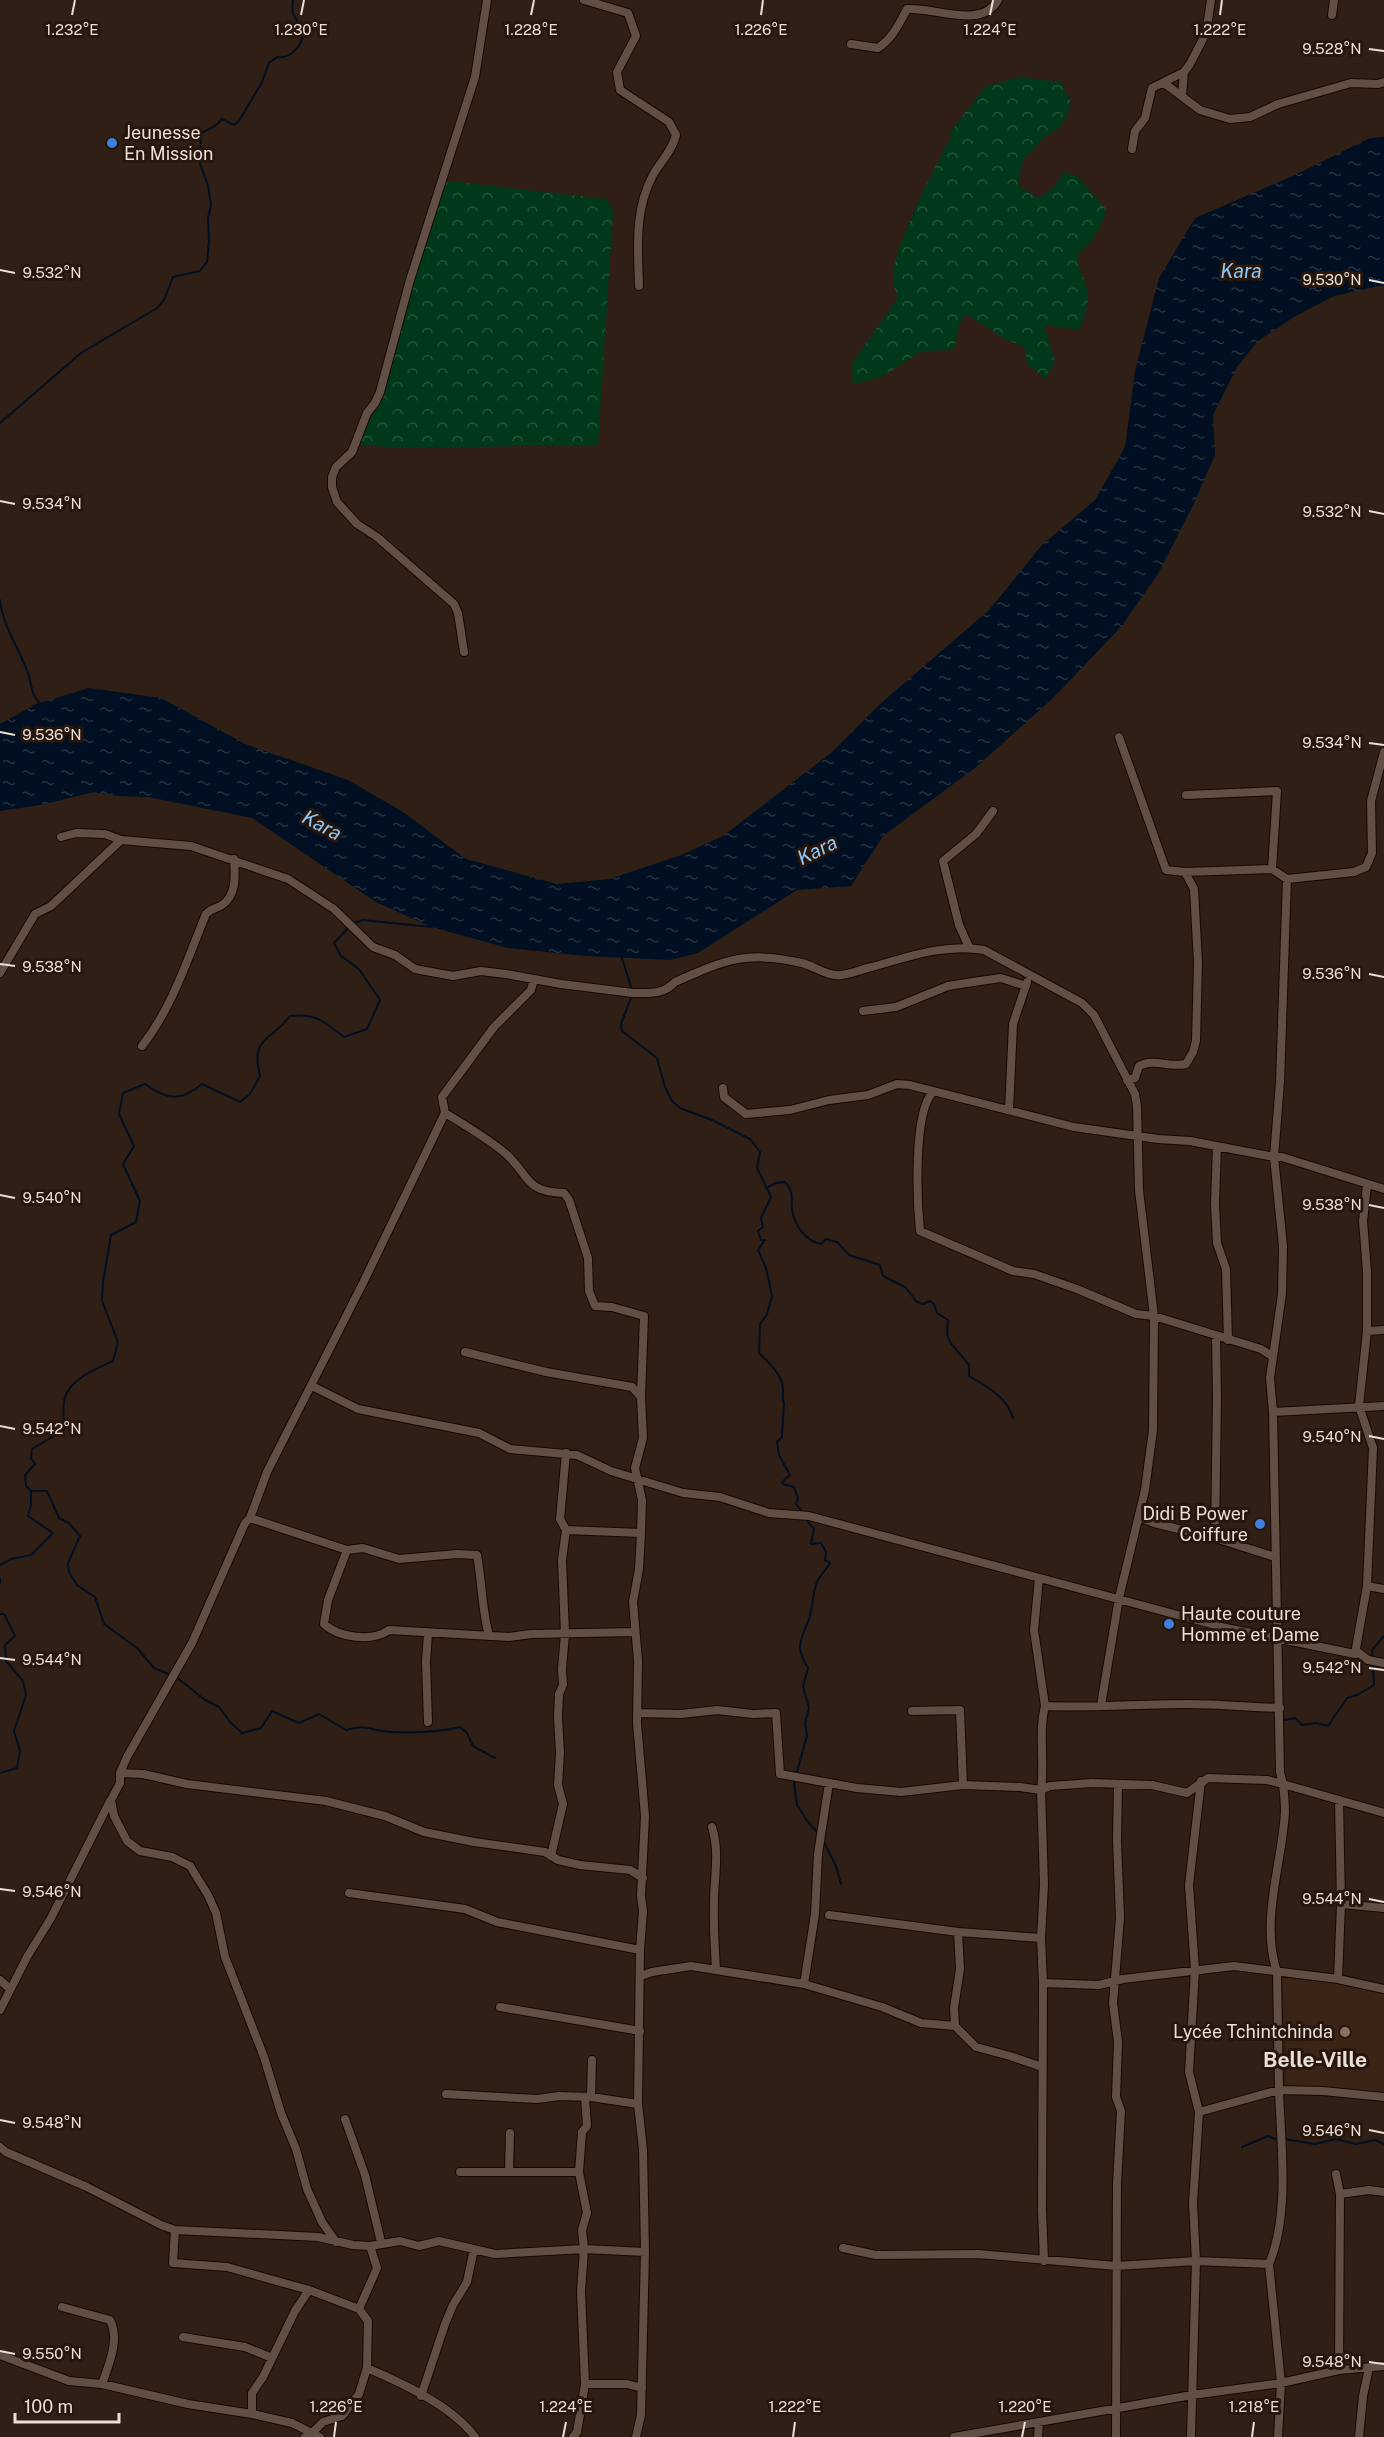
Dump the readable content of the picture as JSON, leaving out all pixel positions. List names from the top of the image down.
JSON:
{
  "districts": ["Belle-Ville"],
  "water": ["Kara"],
  "places": [
    "Jeunesse En Mission",
    "Didi B Power Coiffure",
    "Haute couture Homme et Dame",
    "Lycée Tchintchinda"
  ],
  "scale_bar": "100 m",
  "coordinates": [
    "1.230°E",
    "1.232°E",
    "1.228°E",
    "1.226°E",
    "1.224°E",
    "1.222°E",
    "9.528°N",
    "9.532°N",
    "9.530°N",
    "9.534°N",
    "9.536°N",
    "9.538°N",
    "9.540°N",
    "9.542°N",
    "9.544°N",
    "9.546°N",
    "9.548°N",
    "9.550°N",
    "1.220°E",
    "1.218°E"
  ]
}
